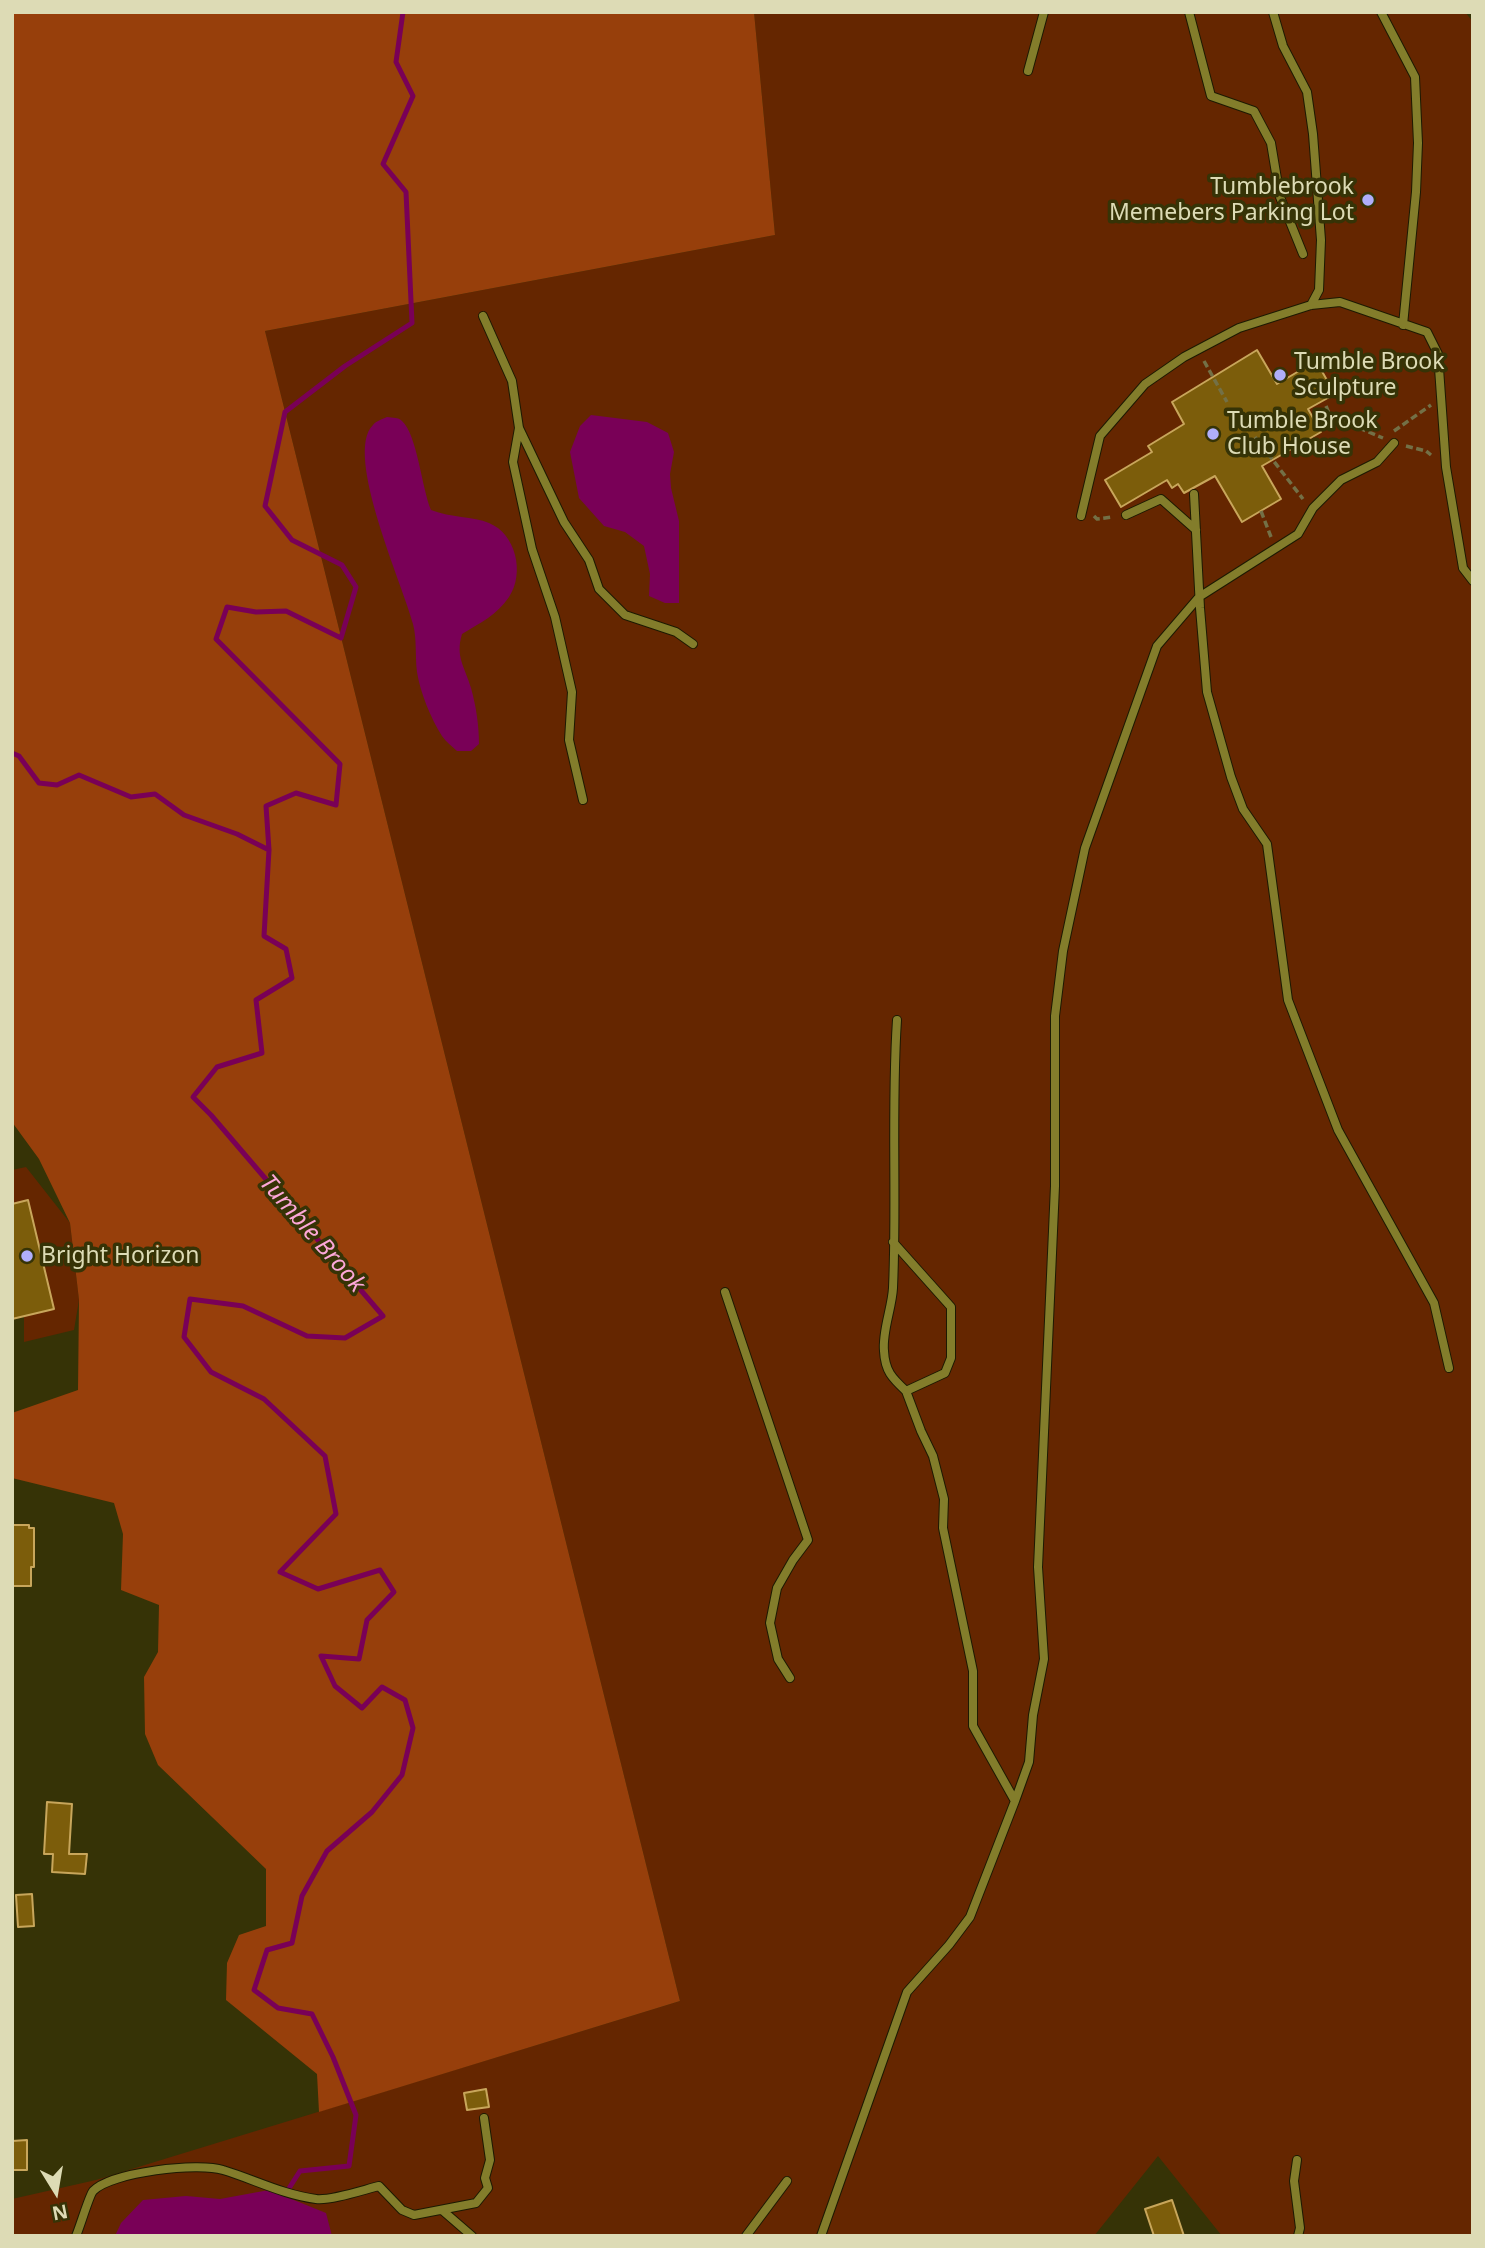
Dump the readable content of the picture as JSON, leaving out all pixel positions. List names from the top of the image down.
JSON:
{
  "water": ["Tumble Brook"],
  "places": [
    "Tumblebrook Memebers Parking Lot",
    "Tumble Brook Sculpture",
    "Tumble Brook Club House",
    "Bright Horizon"
  ],
  "north": "bottom"
}
